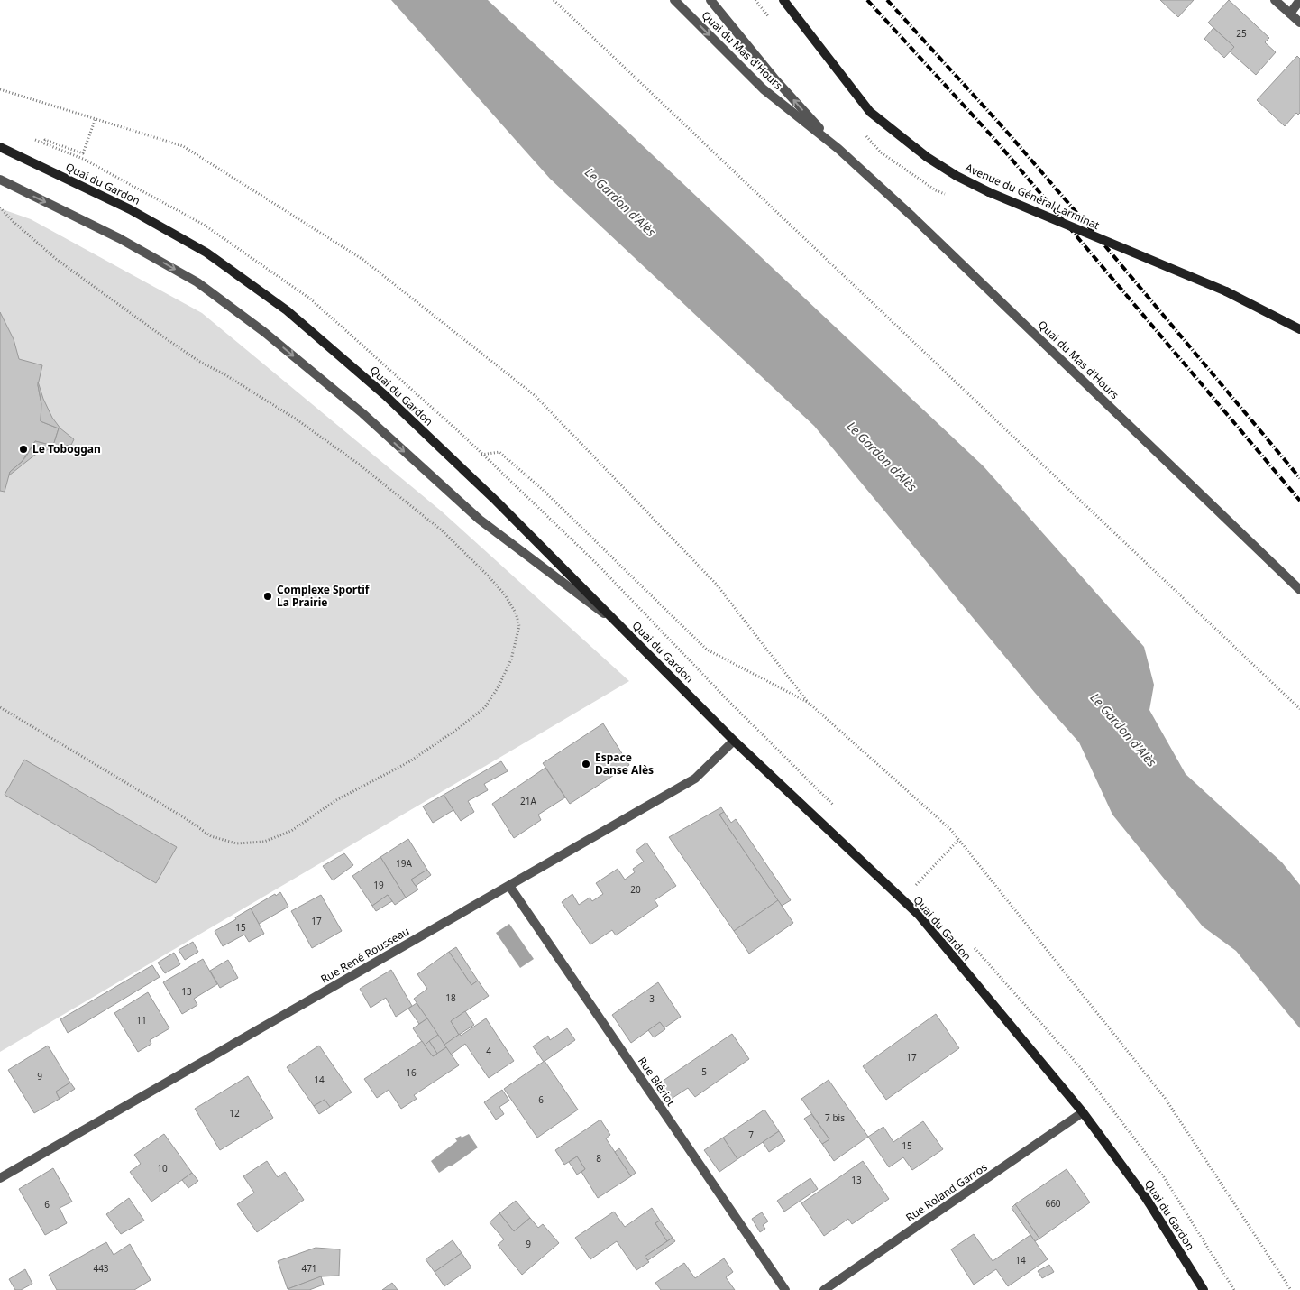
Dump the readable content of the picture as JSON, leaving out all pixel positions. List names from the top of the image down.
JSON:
{
  "streets": {
    "main road": ["Quai du Gardon", "Avenue du Général Larminat"],
    "street": [
      "Quai du Mas d'Hours",
      "Rue René Rousseau",
      "Rue Blériot",
      "Rue Roland Garros"
    ]
  },
  "crossings": [
    ["Quai du Gardon", "Rue René Rousseau"],
    ["Quai du Gardon", "Rue Roland Garros"],
    ["Rue René Rousseau", "Rue Blériot"]
  ],
  "water": ["Le Gardon d'Alès"],
  "places": ["Le Toboggan", "Complexe Sportif La Prairie", "Espace Danse Alès"],
  "house_numbers": [
    "25",
    "21A",
    "19A",
    "19",
    "20",
    "17",
    "15",
    "13",
    "18",
    "3",
    "11",
    "4",
    "17",
    "5",
    "16",
    "9",
    "14",
    "6",
    "12",
    "7 bis",
    "7",
    "15",
    "8",
    "10",
    "13",
    "660",
    "6",
    "9",
    "14",
    "443",
    "471"
  ]
}
